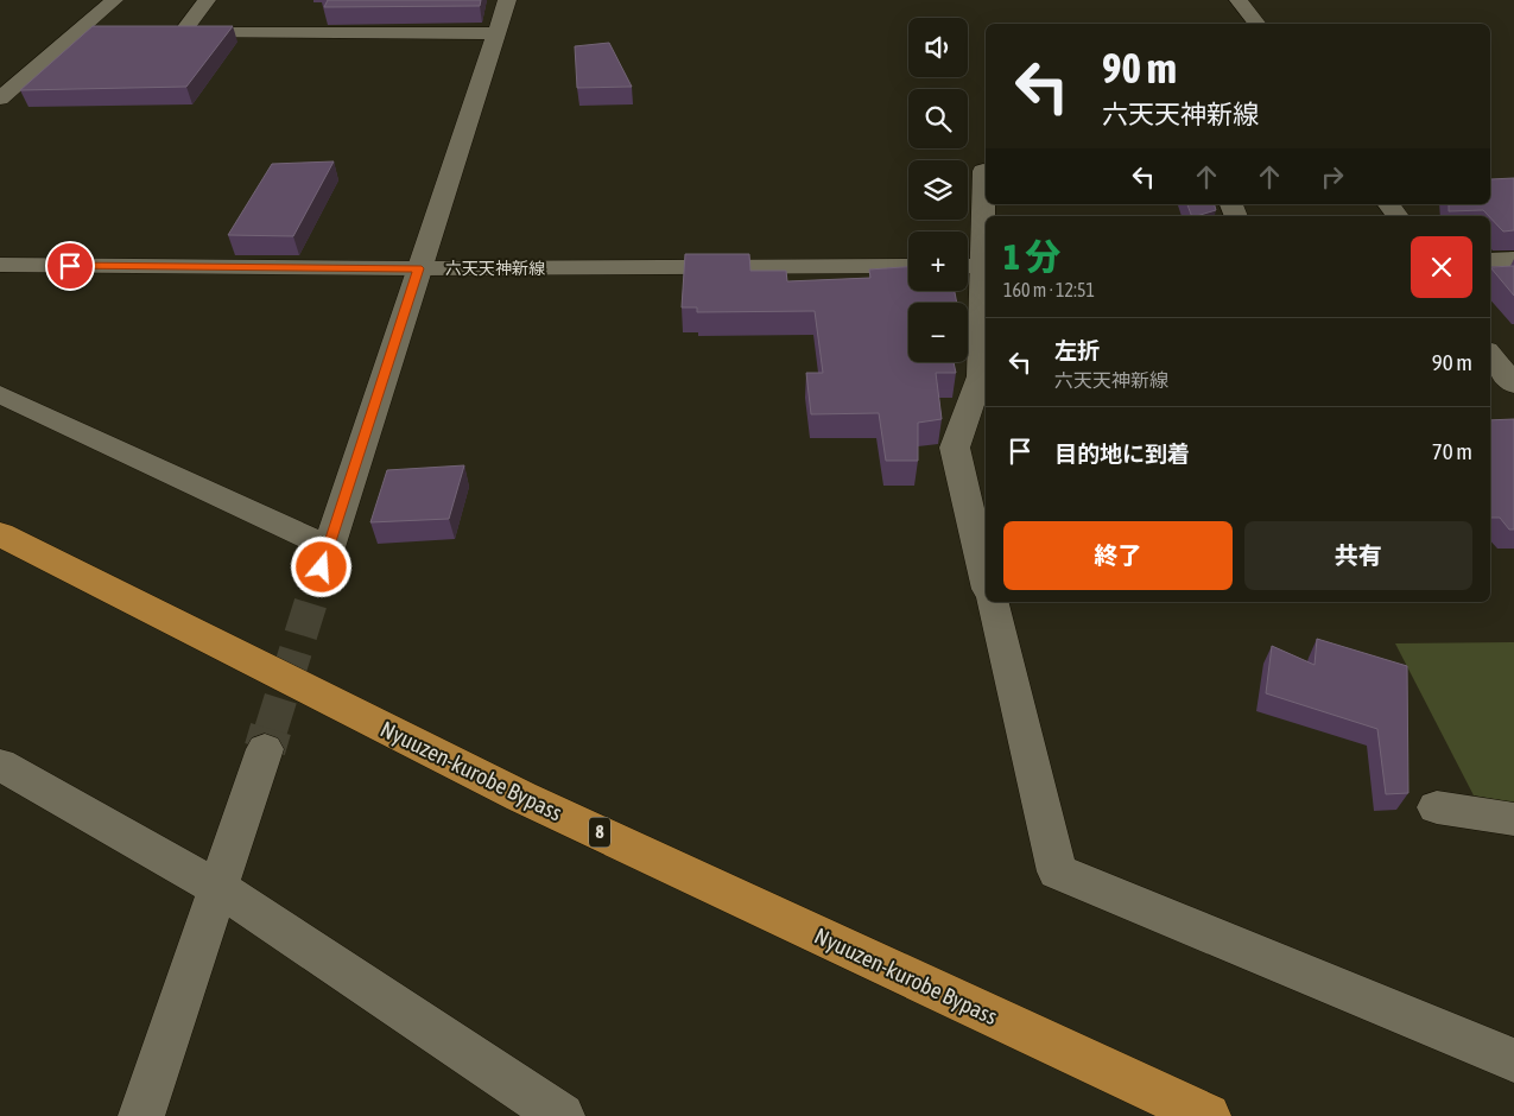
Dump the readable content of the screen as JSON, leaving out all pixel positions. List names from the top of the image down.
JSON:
{
  "streets": {
    "highway": ["Nyuuzen-kurobe Bypass", "8"],
    "street": ["六天天神新線"]
  },
  "page": {
    "map_buttons": ["+", "−"],
    "turn": ["90 m", "六天天神新線"],
    "heading": ["1 分", "160 m · 12:51"],
    "list": [
      {
        "name": "左折",
        "note": "六天天神新線",
        "value": "90 m"
      },
      {
        "name": "目的地に到着",
        "value": "70 m"
      }
    ],
    "buttons": ["終了", "共有"]
  }
}
